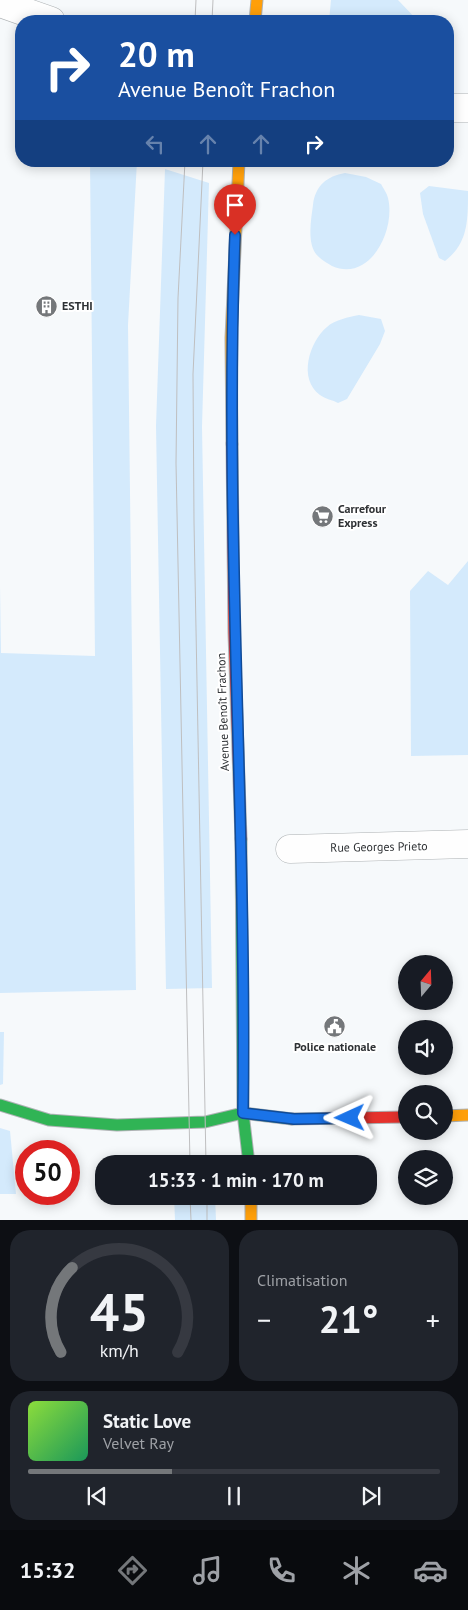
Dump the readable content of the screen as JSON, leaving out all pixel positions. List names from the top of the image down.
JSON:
{
  "streets": {
    "street": ["Avenue Benoît Frachon", "Rue Georges Prieto"]
  },
  "places": {
    "building": ["ESTHI"],
    "supermarket": ["Carrefour Express"],
    "public building": ["Police nationale"]
  },
  "north": "top",
  "page": {
    "turn": ["20 m", "Avenue Benoît Frachon"],
    "limit": "50",
    "trip": "15:33 · 1 min · 170 m",
    "tile": "Climatisation",
    "heat": ["−", "21°", "+"],
    "song": ["Static Love", "Velvet Ray"],
    "tabs": "15:32",
    "gauge": ["45", "km/h"]
  }
}
